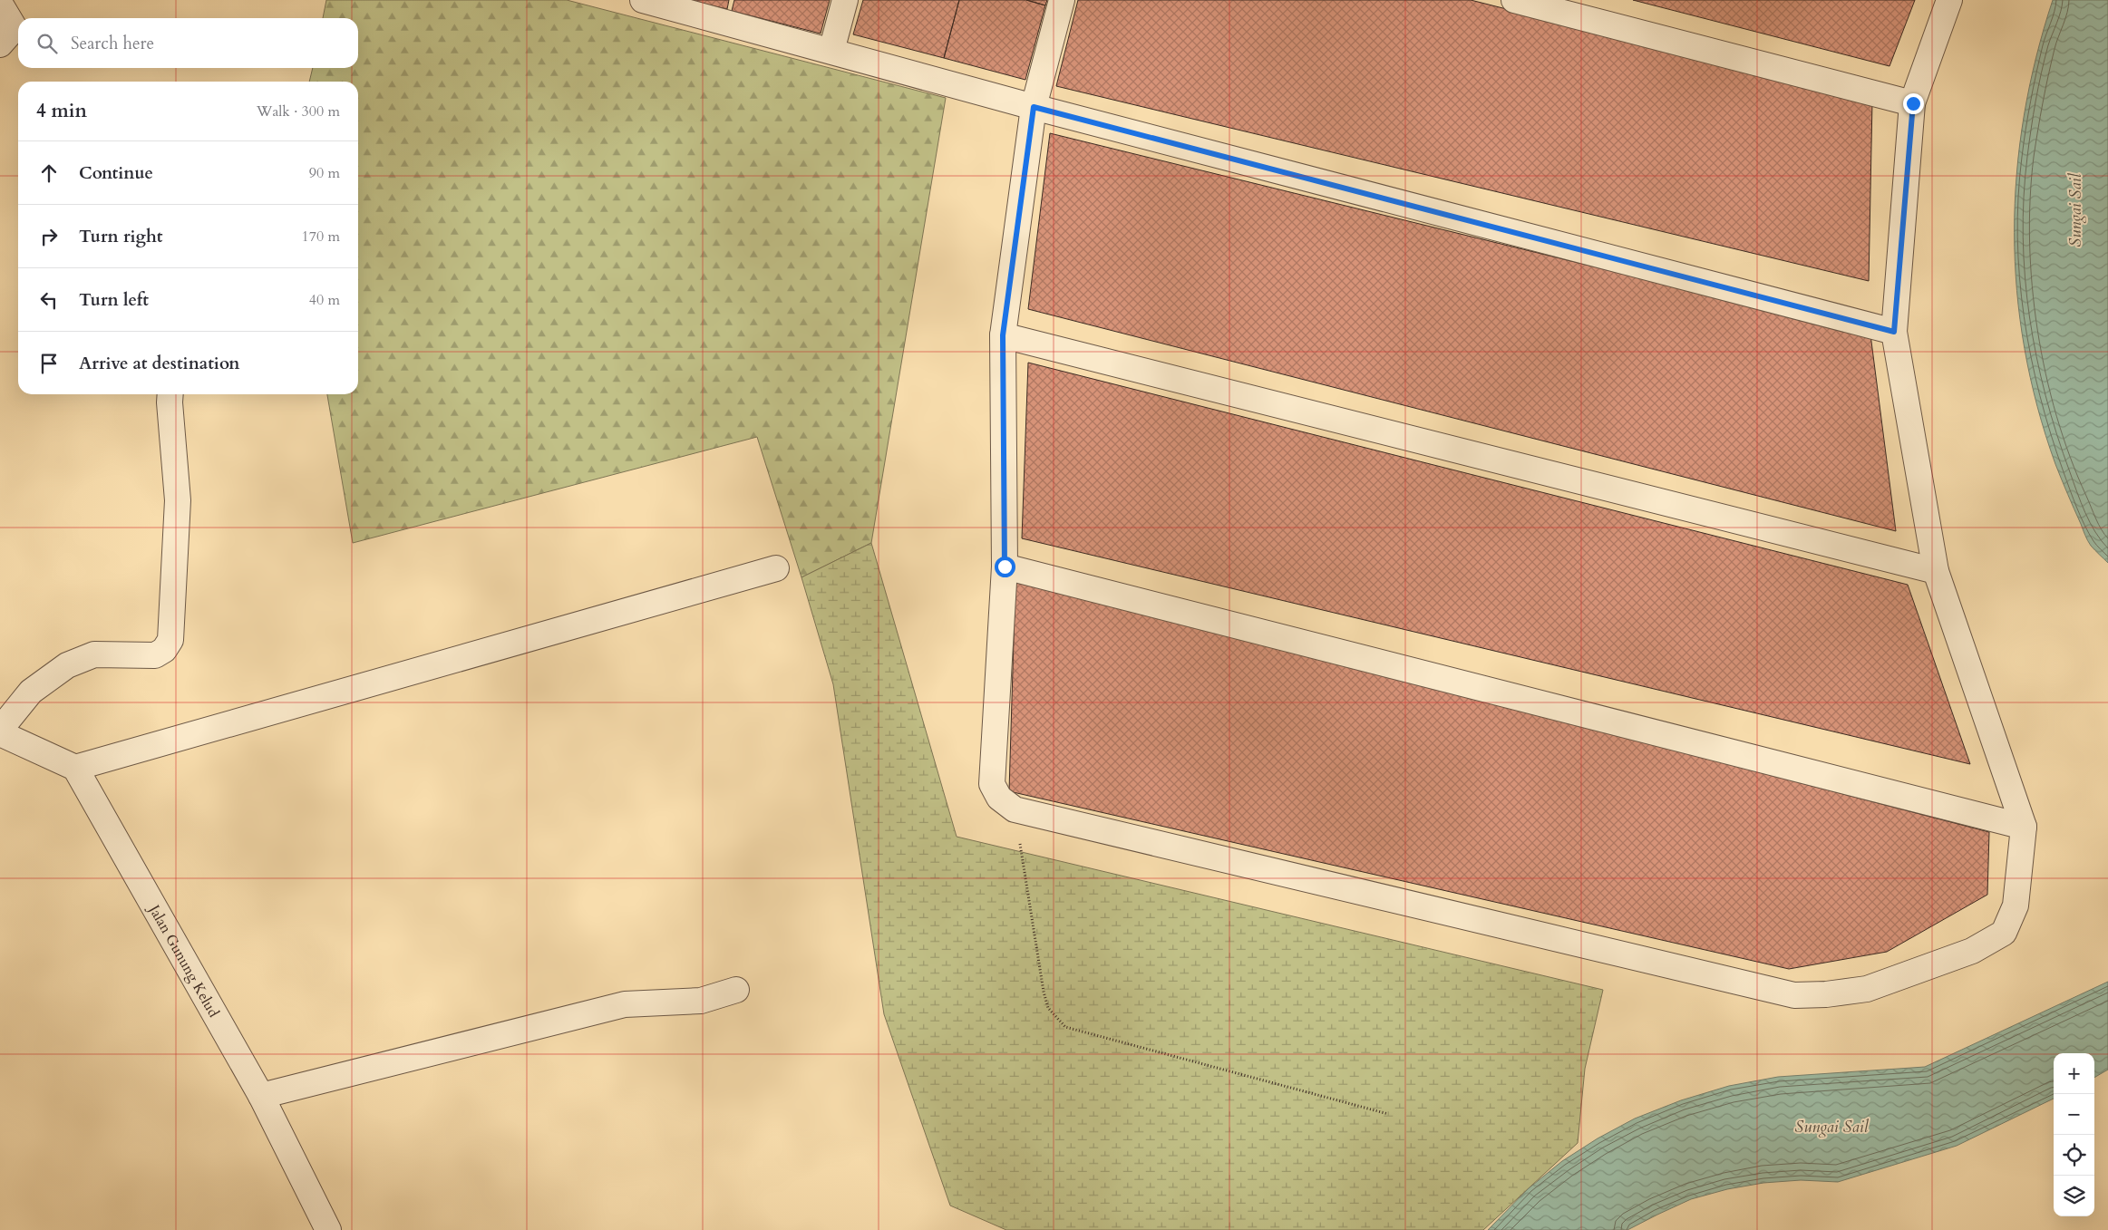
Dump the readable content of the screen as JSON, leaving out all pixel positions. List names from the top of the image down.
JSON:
{
  "streets": {
    "street": ["Jalan Gunung Kelud"]
  },
  "water": ["Sungai Sail"],
  "page": {
    "search": "Search here",
    "heading": ["4 min", "Walk · 300 m"],
    "list": [
      ["Continue", "90 m"],
      ["Turn right", "170 m"],
      ["Turn left", "40 m"],
      "Arrive at destination"
    ],
    "map_buttons": ["+", "−"]
  }
}
